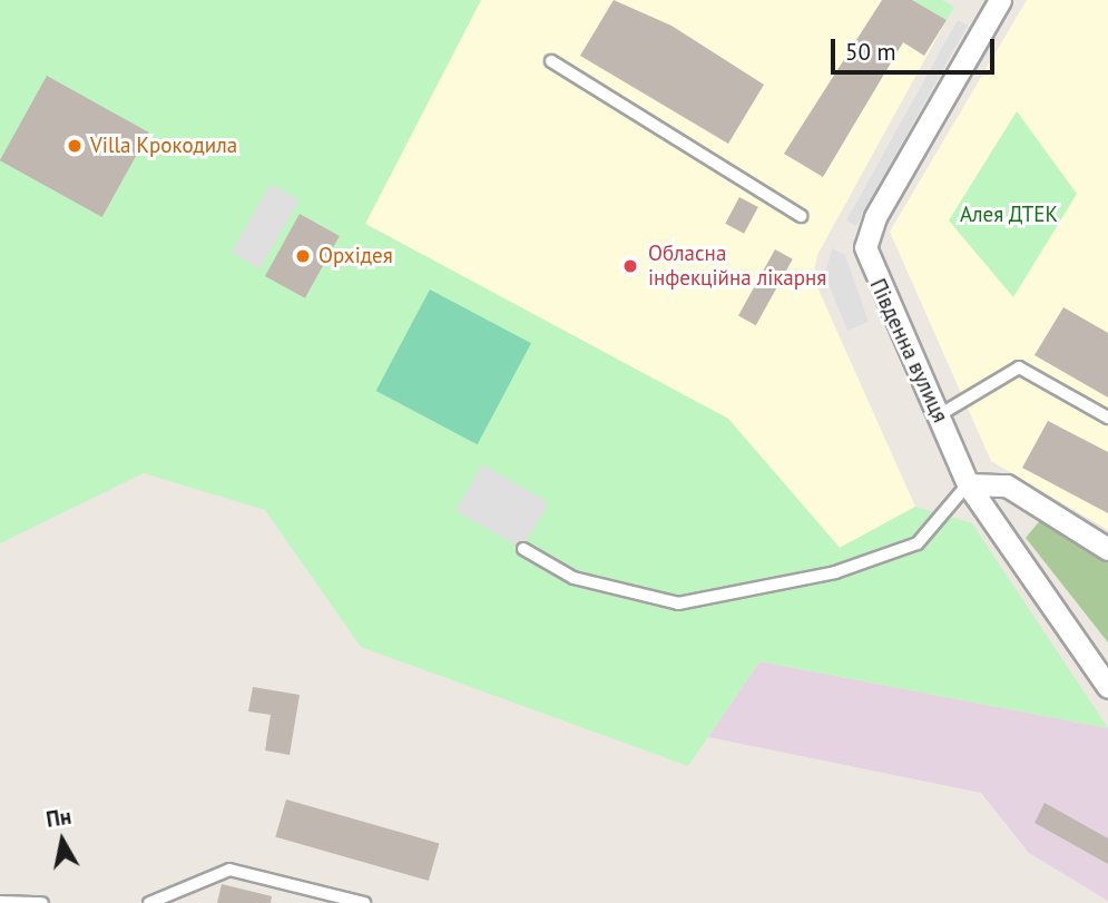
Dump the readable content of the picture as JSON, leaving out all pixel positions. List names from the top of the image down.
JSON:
{
  "streets": {
    "street": ["Південна вулиця"]
  },
  "parks": ["Алея ДТЕК"],
  "places": ["Villa Крокодила", "Орхідея", "Обласна інфекційна лікарня"],
  "scale_bar": "50 m",
  "north": "top"
}
